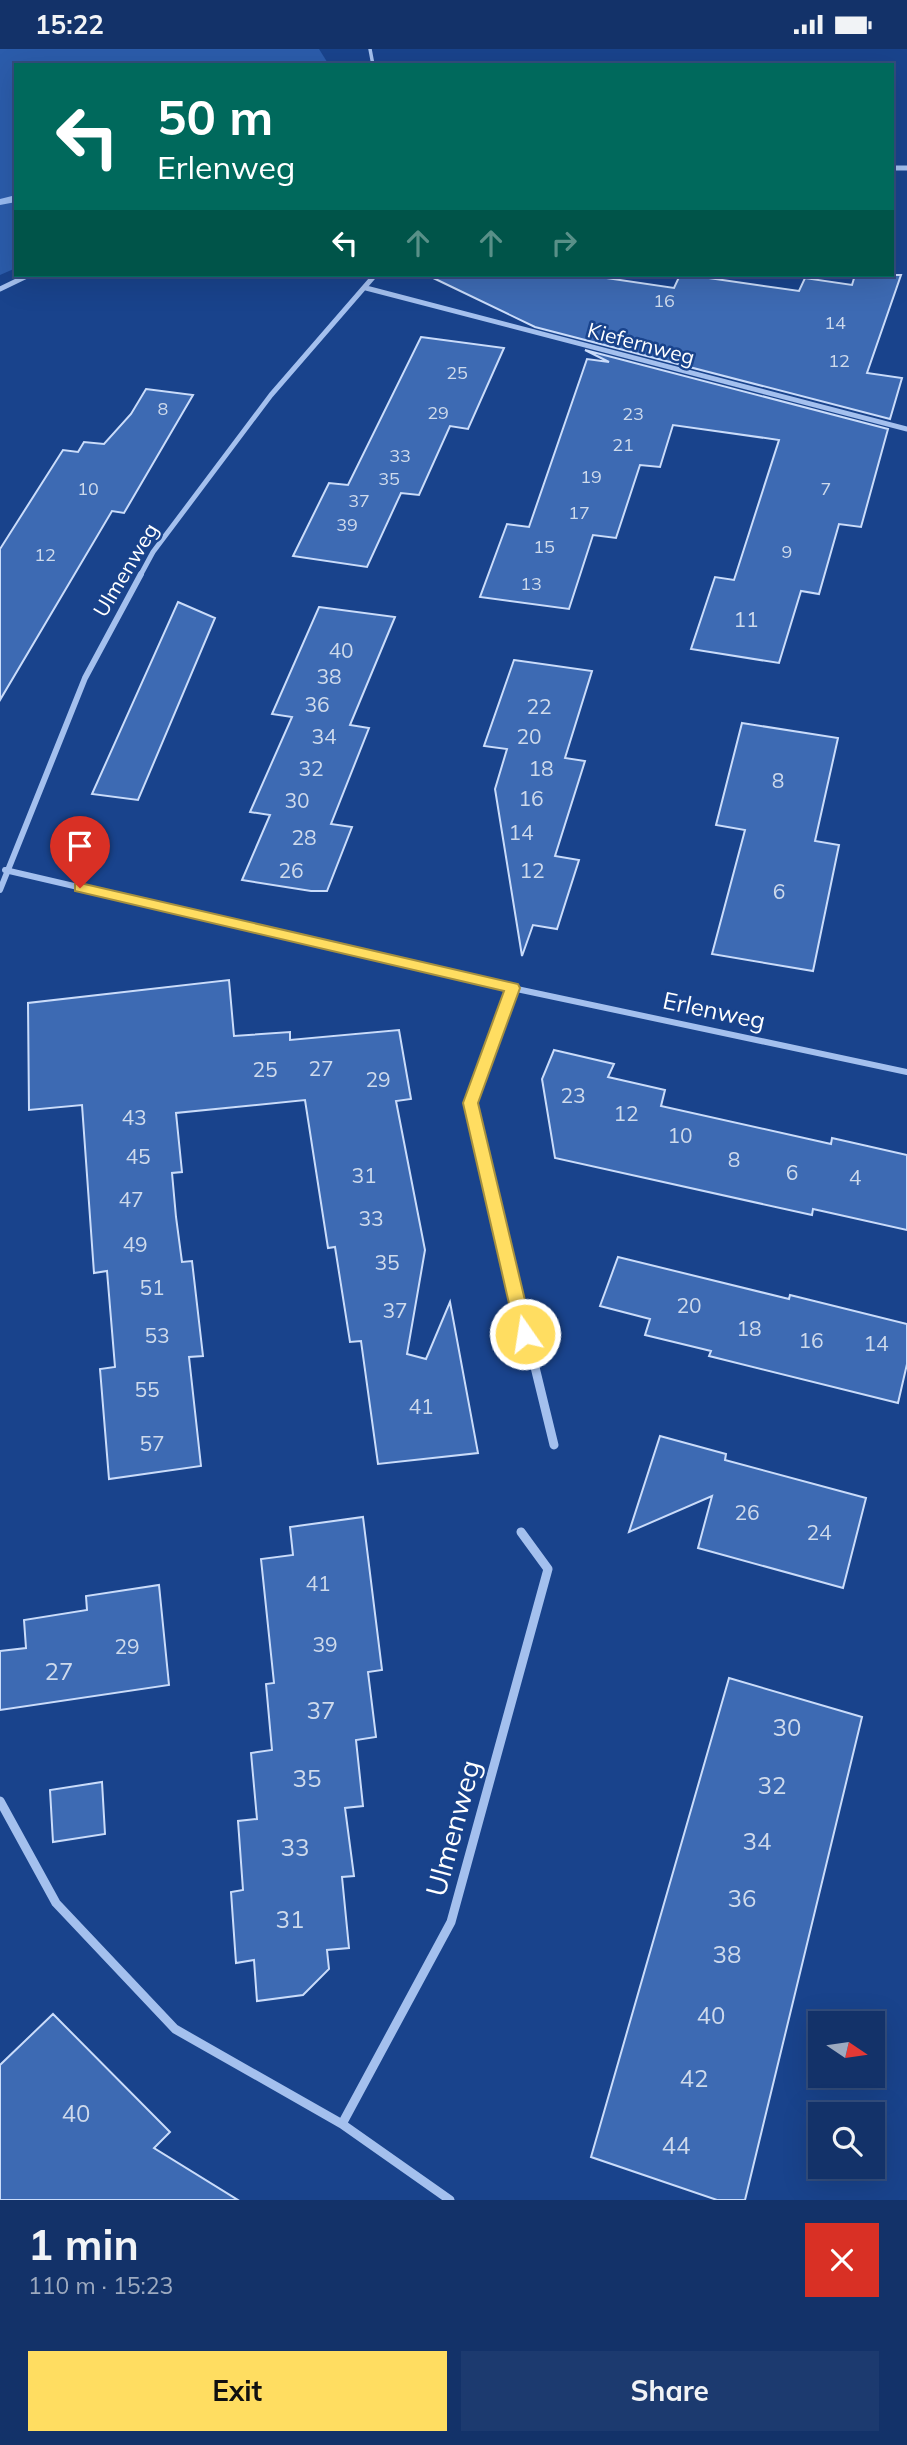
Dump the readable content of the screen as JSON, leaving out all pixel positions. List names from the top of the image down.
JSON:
{
  "streets": {
    "street": ["Kiefernweg", "Ulmenweg", "Erlenweg"]
  },
  "crossings": [
    ["Kiefernweg", "Ulmenweg"],
    ["Ulmenweg", "Erlenweg"]
  ],
  "house_numbers": [
    "16",
    "14",
    "12",
    "25",
    "8",
    "29",
    "23",
    "21",
    "33",
    "19",
    "35",
    "10",
    "7",
    "37",
    "17",
    "39",
    "15",
    "9",
    "12",
    "13",
    "11",
    "40",
    "38",
    "36",
    "22",
    "34",
    "20",
    "32",
    "18",
    "8",
    "16",
    "30",
    "14",
    "28",
    "26",
    "12",
    "6",
    "27",
    "25",
    "29",
    "23",
    "12",
    "43",
    "10",
    "45",
    "8",
    "6",
    "31",
    "4",
    "47",
    "33",
    "49",
    "35",
    "51",
    "20",
    "37",
    "18",
    "53",
    "16",
    "14",
    "55",
    "41",
    "57",
    "26",
    "24",
    "41",
    "39",
    "29",
    "27",
    "37",
    "30",
    "35",
    "32",
    "34",
    "33",
    "36",
    "31",
    "38",
    "40",
    "42",
    "40",
    "44"
  ],
  "north": "right",
  "page": {
    "status": "15:22",
    "turn": ["50 m", "Erlenweg"],
    "heading": ["1 min", "110 m · 15:23"],
    "buttons": ["Exit", "Share"]
  }
}
